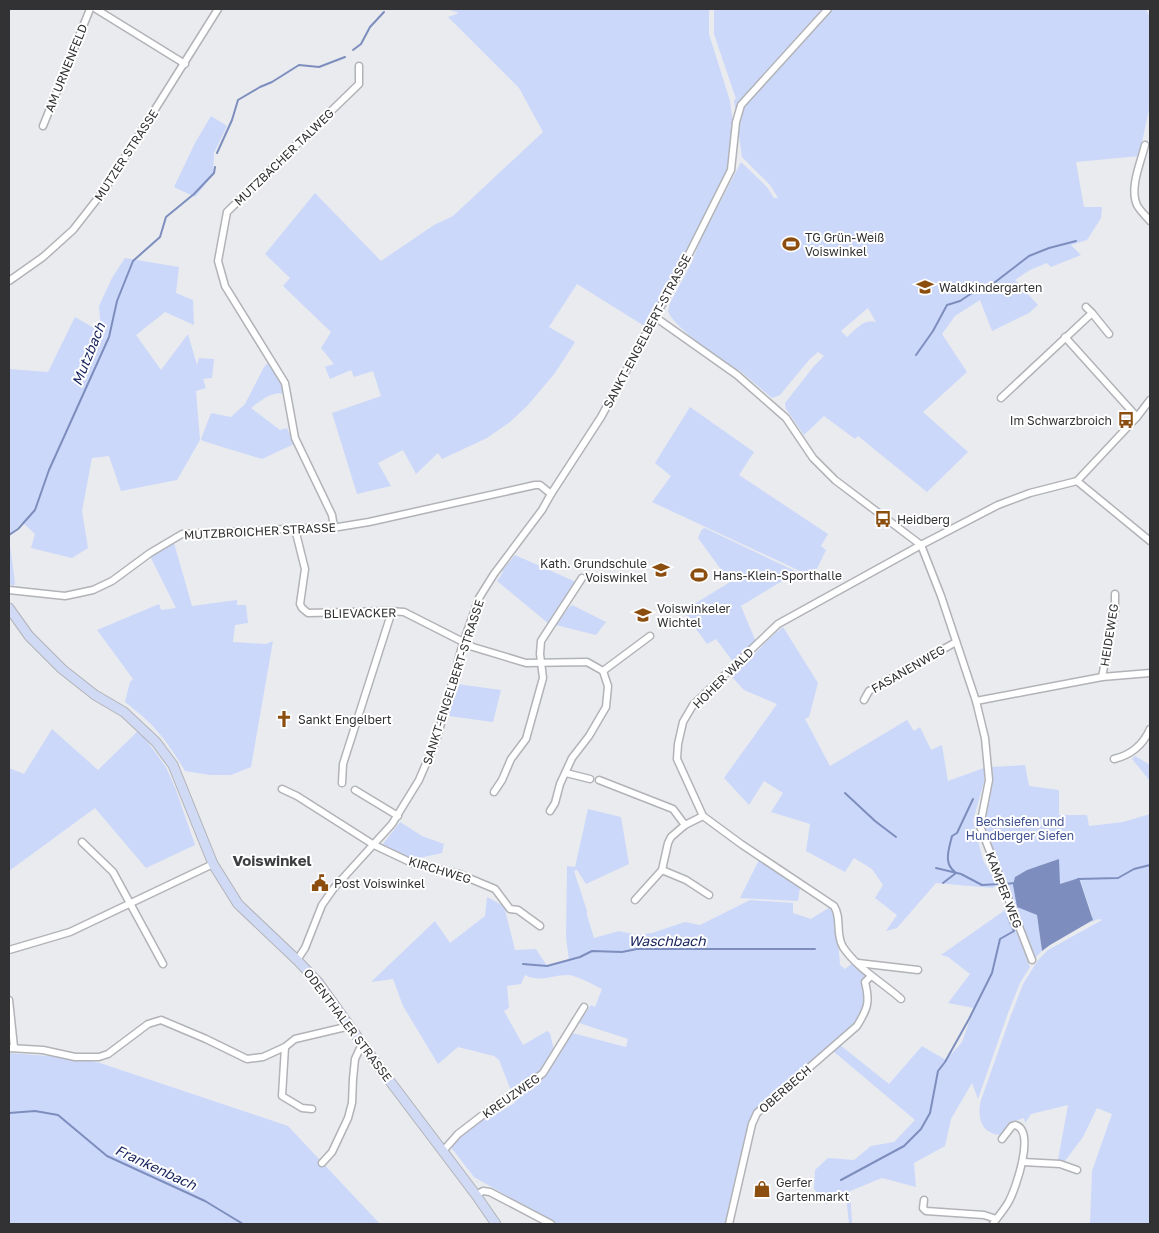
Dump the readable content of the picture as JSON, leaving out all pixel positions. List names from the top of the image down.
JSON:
{
  "streets": {
    "main road": ["ODENTHALER STRASSE"],
    "street": [
      "AM URNENFELD",
      "MUTZER STRASSE",
      "MUTZBACHER TALWEG",
      "SANKT-ENGELBERT-STRASSE",
      "MUTZBROICHER STRASSE",
      "BLIEVACKER",
      "HEIDEWEG",
      "FASANENWEG",
      "HOHER WALD",
      "KIRCHWEG",
      "KAMPER WEG",
      "OBERBECH",
      "KREUZWEG"
    ]
  },
  "crossings": [
    ["MUTZBACHER TALWEG", "MUTZBROICHER STRASSE"],
    ["SANKT-ENGELBERT-STRASSE", "MUTZBROICHER STRASSE"],
    ["SANKT-ENGELBERT-STRASSE", "BLIEVACKER"],
    ["SANKT-ENGELBERT-STRASSE", "KIRCHWEG"],
    ["SANKT-ENGELBERT-STRASSE", "ODENTHALER STRASSE"],
    ["MUTZBROICHER STRASSE", "BLIEVACKER"],
    ["FASANENWEG", "KAMPER WEG"],
    ["HOHER WALD", "KAMPER WEG"],
    ["ODENTHALER STRASSE", "KREUZWEG"]
  ],
  "districts": ["Voiswinkel"],
  "water": ["Mutzbach", "Waschbach", "Frankenbach"],
  "parks": ["Bechsiefen und Hundberger Siefen"],
  "places": {
    "sports": ["TG Grün-Weiß Voiswinkel", "Hans-Klein-Sporthalle"],
    "school or university": ["Waldkindergarten", "Kath. Grundschule Voiswinkel", "Voiswinkeler Wichtel"],
    "bus stop": ["Im Schwarzbroich", "Heidberg"],
    "church": ["Sankt Engelbert"],
    "public building": ["Post Voiswinkel"],
    "shop": ["Gerfer Gartenmarkt"]
  }
}
